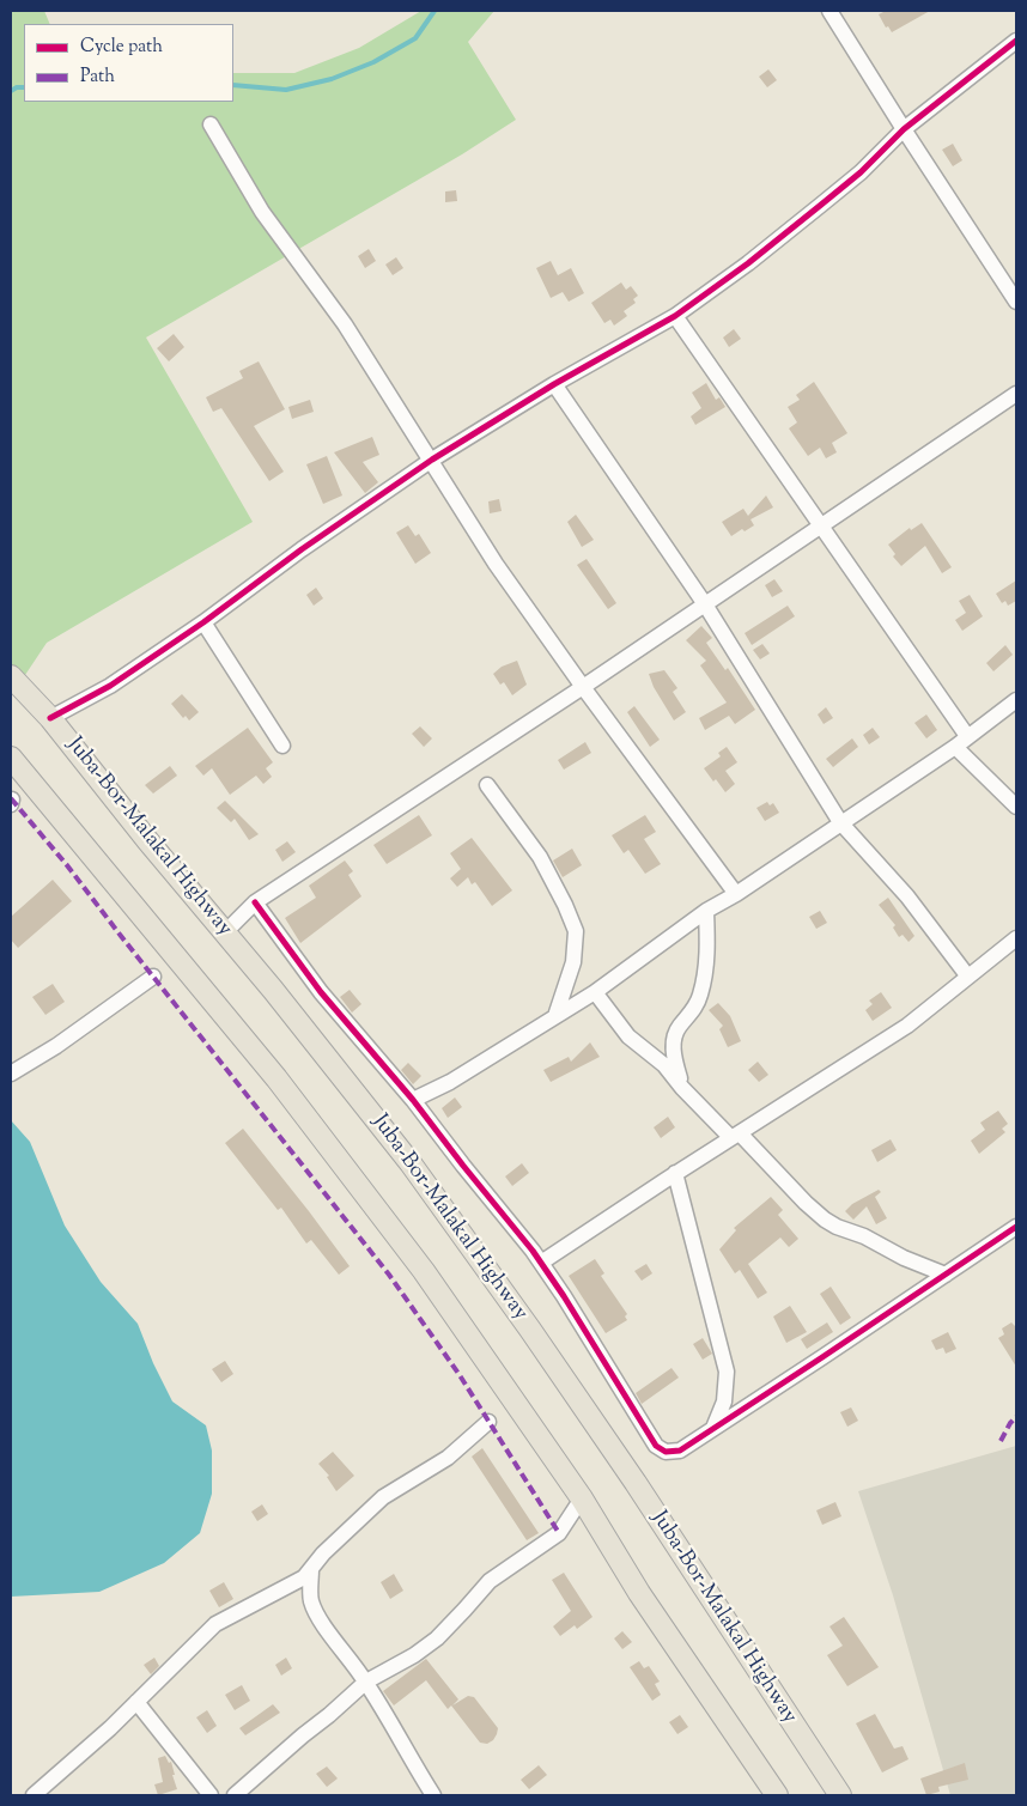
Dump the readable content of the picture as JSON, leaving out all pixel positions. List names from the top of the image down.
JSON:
{
  "streets": {
    "highway": ["Juba-Bor-Malakal Highway"]
  },
  "legend": ["Cycle path", "Path"]
}
